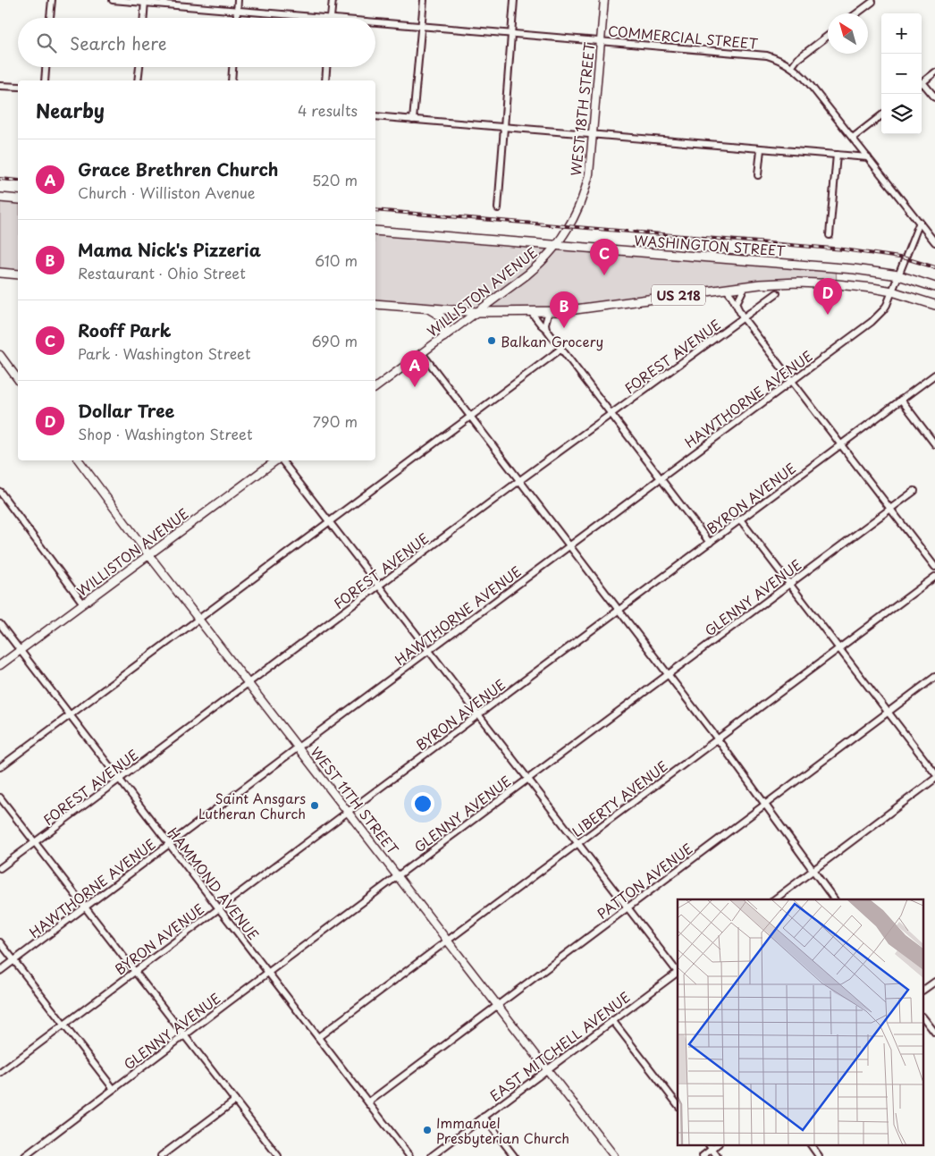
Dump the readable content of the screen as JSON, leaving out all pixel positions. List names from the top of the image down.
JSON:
{
  "streets": {
    "highway": ["WASHINGTON STREET", "US 218"],
    "main road": ["WEST 18TH STREET", "WILLISTON AVENUE", "WEST 11TH STREET"],
    "street": [
      "COMMERCIAL STREET",
      "FOREST AVENUE",
      "HAWTHORNE AVENUE",
      "BYRON AVENUE",
      "GLENNY AVENUE",
      "LIBERTY AVENUE",
      "PATTON AVENUE",
      "HAMMOND AVENUE",
      "EAST MITCHELL AVENUE"
    ]
  },
  "crossings": [
    ["COMMERCIAL STREET", "WEST 18TH STREET"],
    ["WEST 18TH STREET", "WILLISTON AVENUE"],
    ["WASHINGTON STREET", "WILLISTON AVENUE"],
    ["WASHINGTON STREET", "HAWTHORNE AVENUE"],
    ["WILLISTON AVENUE", "US 218"],
    ["WILLISTON AVENUE", "WEST 11TH STREET"],
    ["WILLISTON AVENUE", "HAMMOND AVENUE"],
    ["US 218", "HAWTHORNE AVENUE"],
    ["FOREST AVENUE", "WEST 11TH STREET"],
    ["FOREST AVENUE", "HAMMOND AVENUE"],
    ["HAWTHORNE AVENUE", "WEST 11TH STREET"],
    ["HAWTHORNE AVENUE", "HAMMOND AVENUE"],
    ["BYRON AVENUE", "WEST 11TH STREET"],
    ["BYRON AVENUE", "HAMMOND AVENUE"],
    ["GLENNY AVENUE", "WEST 11TH STREET"],
    ["GLENNY AVENUE", "HAMMOND AVENUE"],
    ["LIBERTY AVENUE", "WEST 11TH STREET"],
    ["LIBERTY AVENUE", "HAMMOND AVENUE"],
    ["WEST 11TH STREET", "PATTON AVENUE"],
    ["WEST 11TH STREET", "EAST MITCHELL AVENUE"],
    ["PATTON AVENUE", "HAMMOND AVENUE"]
  ],
  "places": ["Balkan Grocery", "Saint Ansgars Lutheran Church", "Immanuel Presbyterian Church"],
  "north": "top left",
  "page": {
    "map_buttons": ["+", "−"],
    "search": "Search here",
    "heading": ["Nearby", "4 results"],
    "list": [
      {
        "mark": "A",
        "name": "Grace Brethren Church",
        "note": "Church · Williston Avenue",
        "value": "520 m"
      },
      {
        "mark": "B",
        "name": "Mama Nick's Pizzeria",
        "note": "Restaurant · Ohio Street",
        "value": "610 m"
      },
      {
        "mark": "C",
        "name": "Rooff Park",
        "note": "Park · Washington Street",
        "value": "690 m"
      },
      {
        "mark": "D",
        "name": "Dollar Tree",
        "note": "Shop · Washington Street",
        "value": "790 m"
      }
    ],
    "pins": [
      "C",
      "D",
      "B",
      "A"
    ]
  }
}
